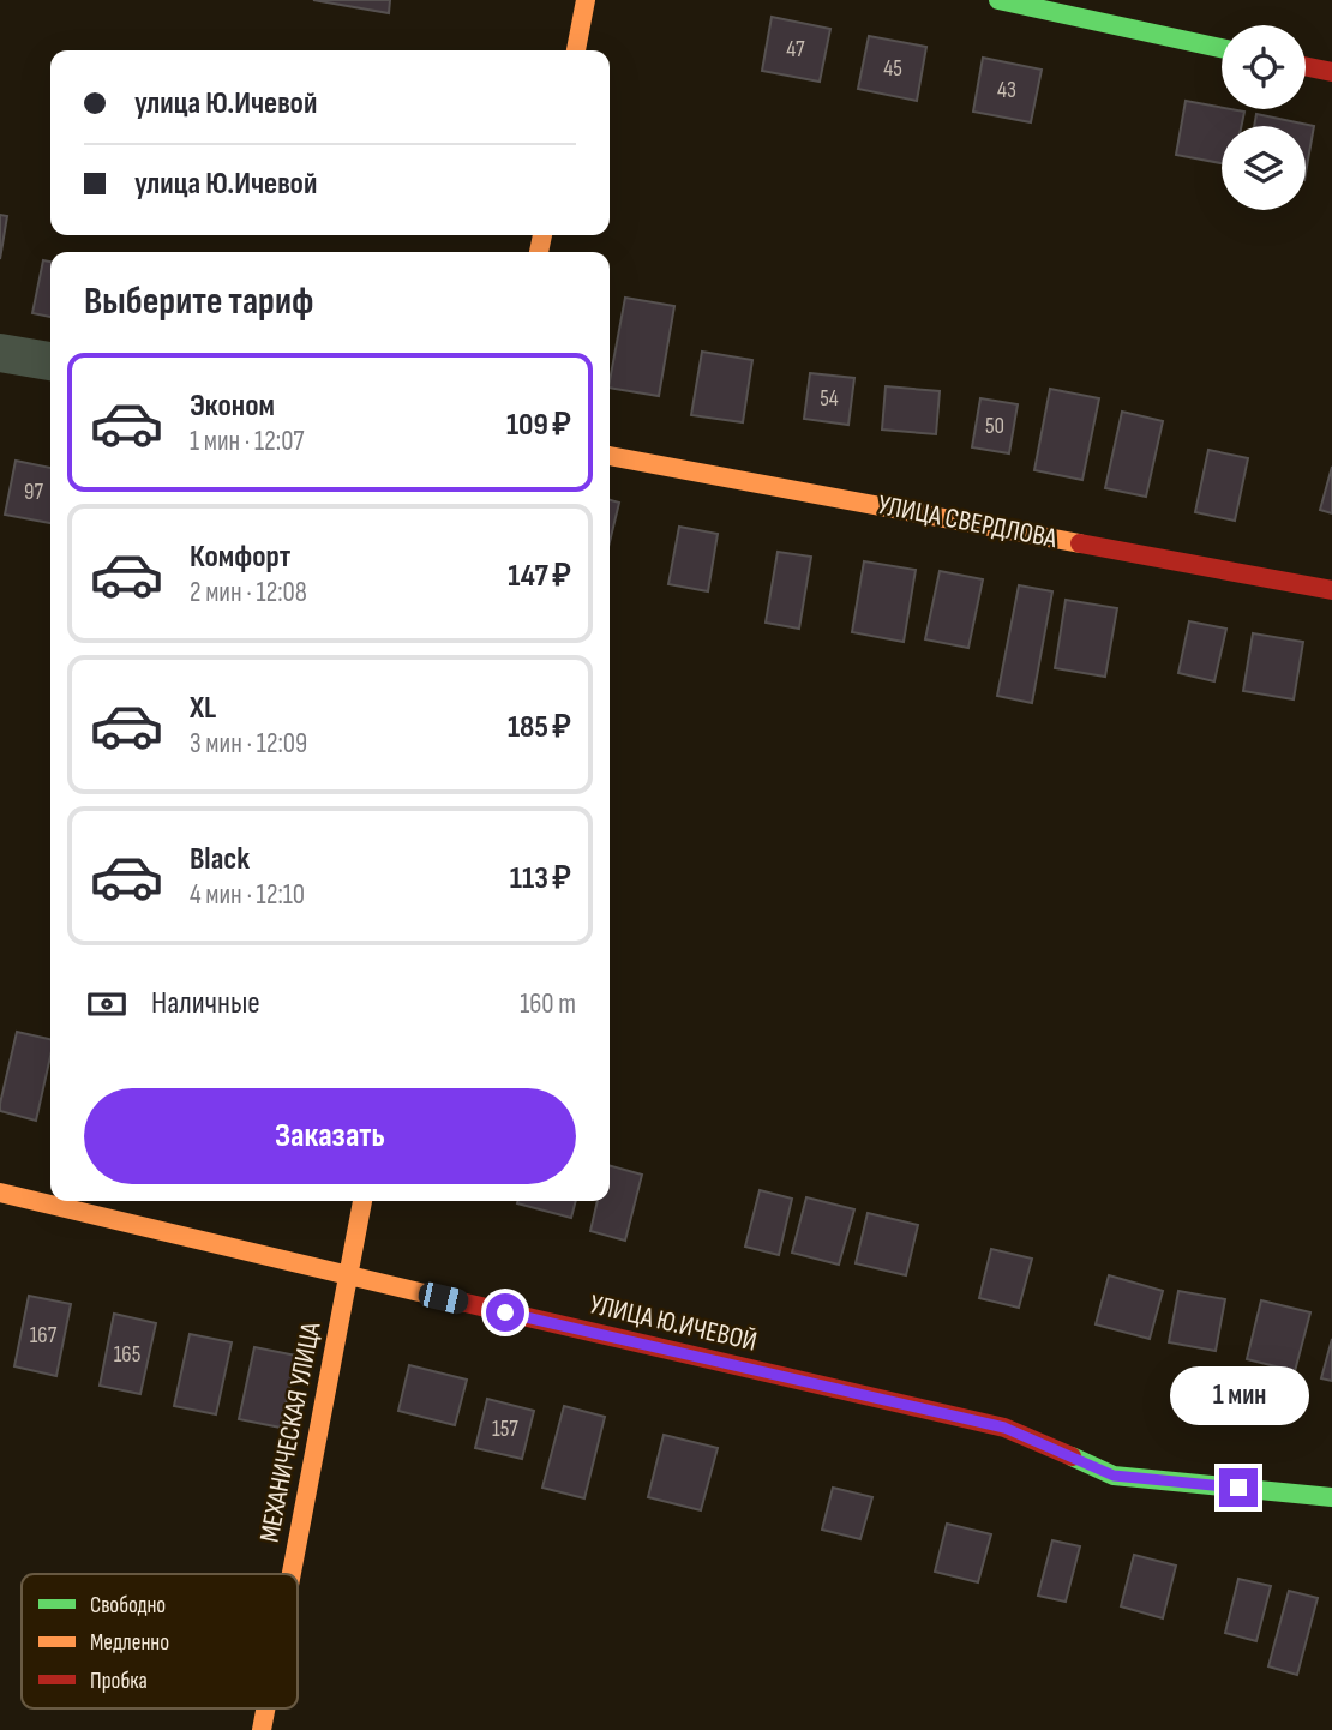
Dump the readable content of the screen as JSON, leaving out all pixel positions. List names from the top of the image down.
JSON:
{
  "streets": {
    "street": ["УЛИЦА СВЕРДЛОВА", "УЛИЦА Ю.ИЧЕВОЙ", "МЕХАНИЧЕСКАЯ УЛИЦА"]
  },
  "crossings": [
    ["УЛИЦА Ю.ИЧЕВОЙ", "МЕХАНИЧЕСКАЯ УЛИЦА"]
  ],
  "house_numbers": [
    "47",
    "45",
    "43",
    "54",
    "50",
    "97",
    "167",
    "165",
    "157"
  ],
  "legend": ["Свободно", "Медленно", "Пробка"],
  "page": {
    "banner": ["улица Ю.Ичевой", "улица Ю.Ичевой"],
    "heading": "Выберите тариф",
    "list": [
      {
        "name": "Эконом",
        "note": "1 мин · 12:07",
        "value": "109 ₽"
      },
      {
        "name": "Комфорт",
        "note": "2 мин · 12:08",
        "value": "147 ₽"
      },
      {
        "name": "XL",
        "note": "3 мин · 12:09",
        "value": "185 ₽"
      },
      {
        "name": "Black",
        "note": "4 мин · 12:10",
        "value": "113 ₽"
      }
    ],
    "pay": ["Наличные", "160 m"],
    "buttons": "Заказать",
    "bubble": "1 мин"
  }
}
